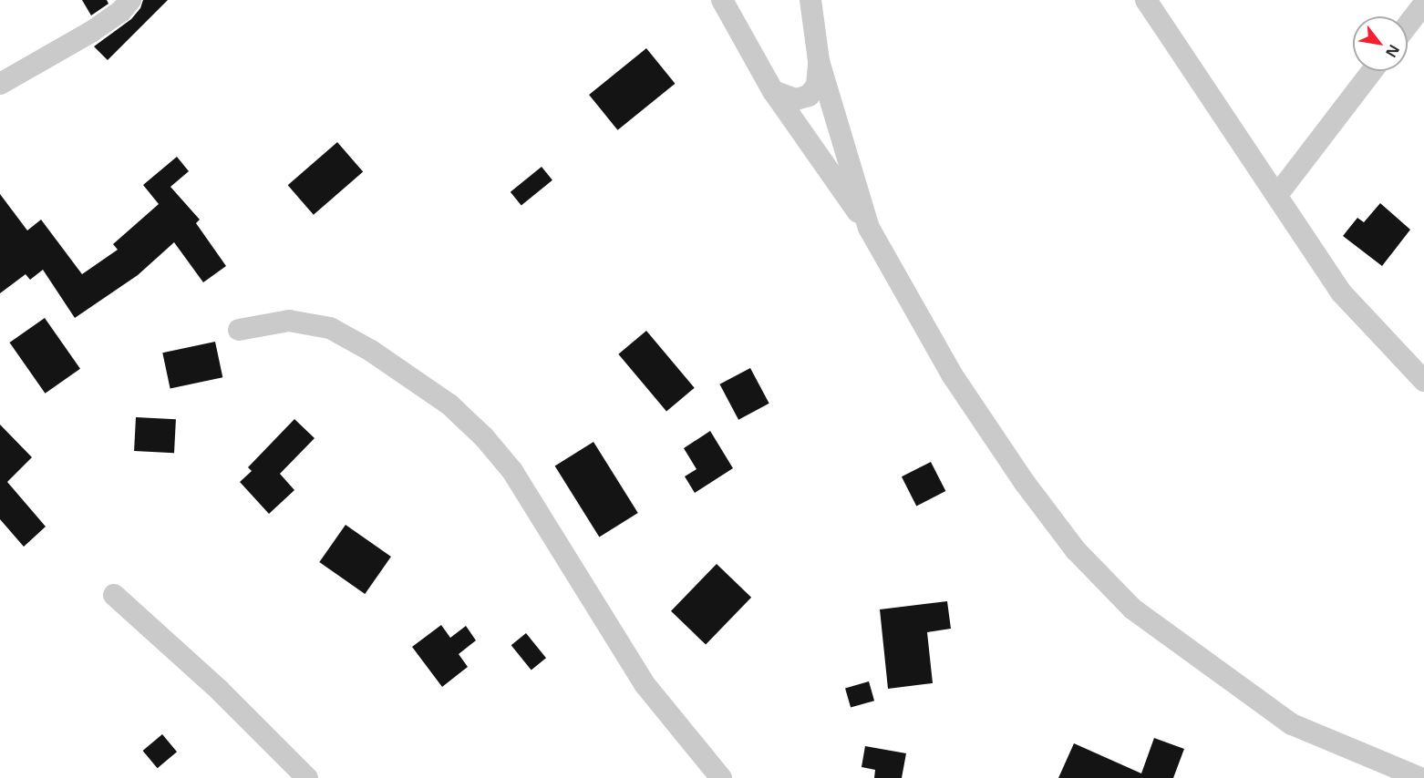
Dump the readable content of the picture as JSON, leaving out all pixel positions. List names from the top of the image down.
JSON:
{
  "north": "bottom right"
}
